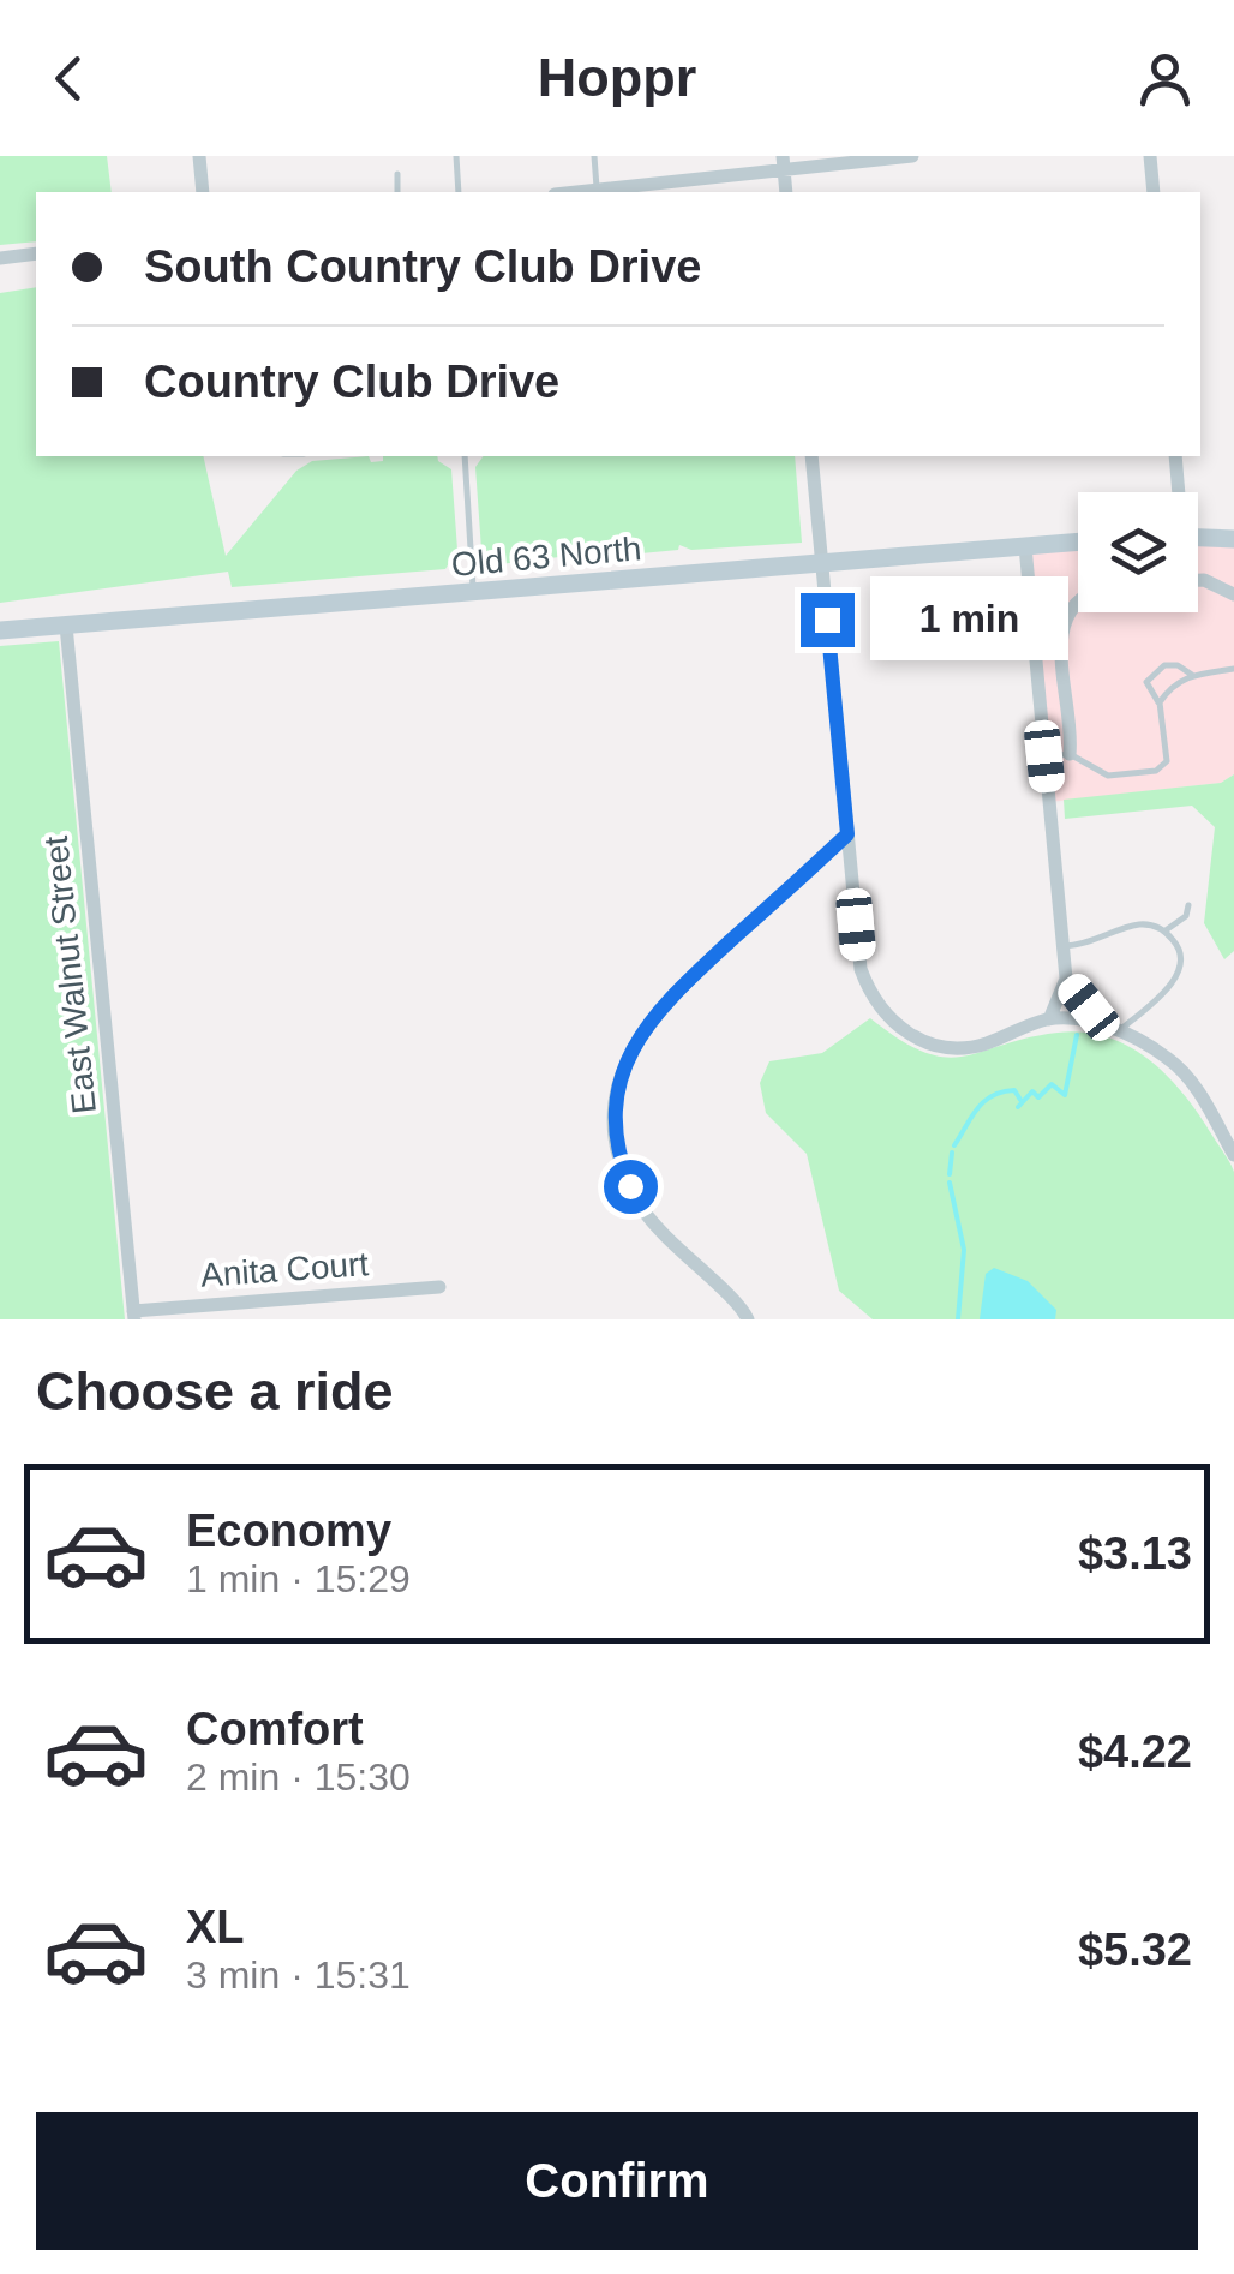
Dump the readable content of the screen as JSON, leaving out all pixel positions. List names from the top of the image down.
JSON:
{
  "streets": {
    "main road": ["Old 63 North"],
    "street": ["East Walnut Street", "Anita Court"]
  },
  "crossings": [
    ["Old 63 North", "East Walnut Street"],
    ["East Walnut Street", "Anita Court"]
  ],
  "page": {
    "header": "Hoppr",
    "banner": ["South Country Club Drive", "Country Club Drive"],
    "bubble": "1 min",
    "heading": "Choose a ride",
    "list": [
      {
        "name": "Economy",
        "note": "1 min · 15:29",
        "value": "$3.13"
      },
      {
        "name": "Comfort",
        "note": "2 min · 15:30",
        "value": "$4.22"
      },
      {
        "name": "XL",
        "note": "3 min · 15:31",
        "value": "$5.32"
      }
    ],
    "buttons": "Confirm"
  }
}
